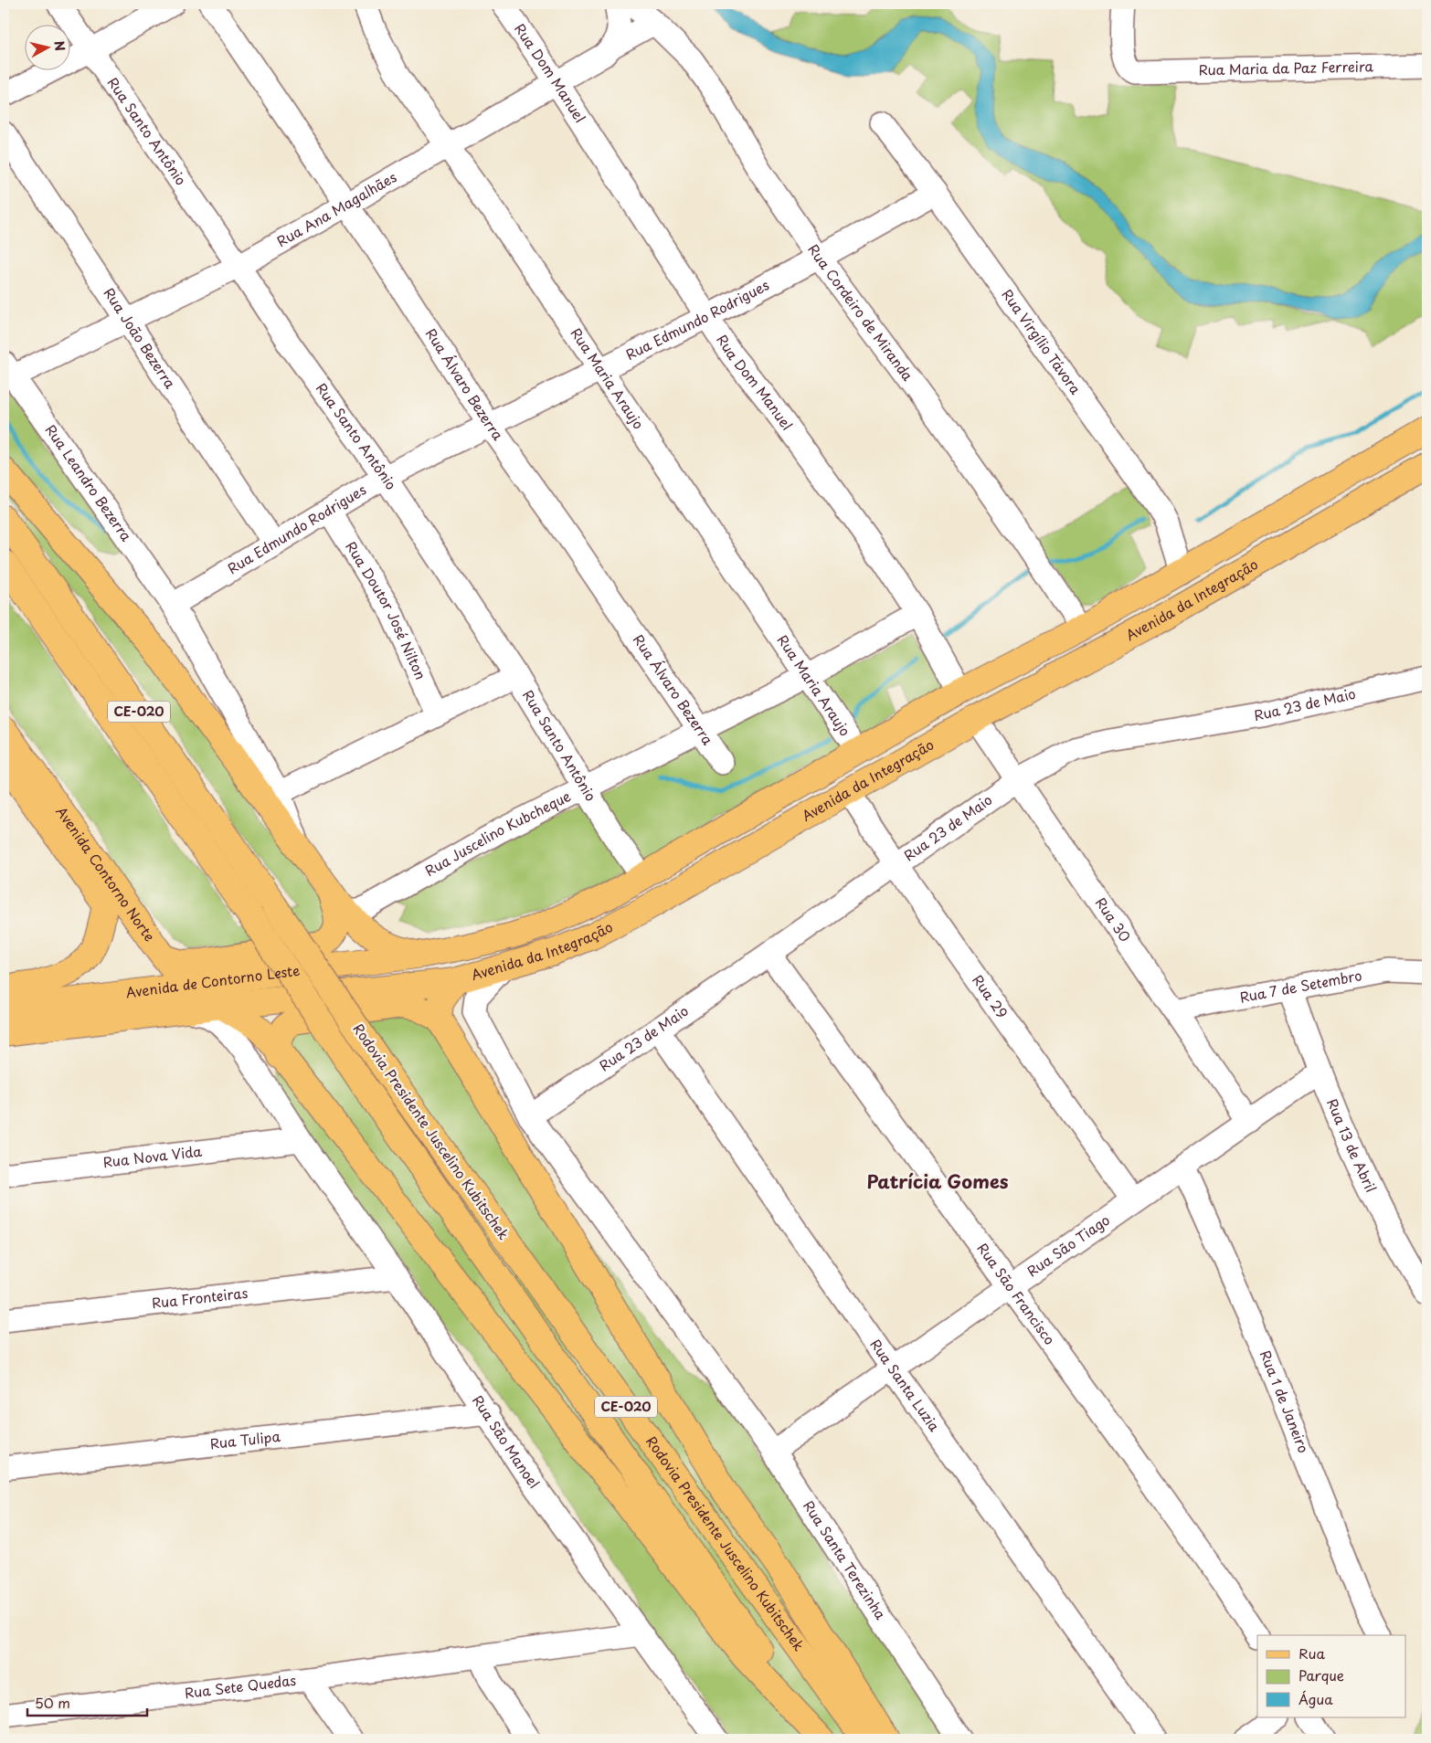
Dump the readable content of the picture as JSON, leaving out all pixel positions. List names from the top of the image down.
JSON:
{
  "streets": {
    "main road": [
      "Avenida da Integração",
      "CE-020",
      "Avenida Contorno Norte",
      "Avenida de Contorno Leste",
      "Rodovia Presidente Juscelino Kubitschek"
    ],
    "street": [
      "Rua Maria da Paz Ferreira",
      "Rua Dom Manuel",
      "Rua Santo Antônio",
      "Rua Ana Magalhães",
      "Rua Cordeiro de Miranda",
      "Rua Edmundo Rodrigues",
      "Rua João Bezerra",
      "Rua Virgílio Távora",
      "Rua Maria Araujo",
      "Rua Álvaro Bezerra",
      "Rua Leandro Bezerra",
      "Rua Doutor José Nilton",
      "Rua 23 de Maio",
      "Rua Juscelino Kubcheque",
      "Rua 30",
      "Rua 7 de Setembro",
      "Rua 29",
      "Rua 13 de Abril",
      "Rua Nova Vida",
      "Rua São Tiago",
      "Rua São Francisco",
      "Rua Fronteiras",
      "Rua Santa Luzia",
      "Rua 1 de Janeiro",
      "Rua Tulipa",
      "Rua São Manoel",
      "Rua Santa Terezinha",
      "Rua Sete Quedas"
    ]
  },
  "crossings": [
    ["Rua Dom Manuel", "Rua Ana Magalhães"],
    ["Rua Dom Manuel", "Rua Edmundo Rodrigues"],
    ["Rua Dom Manuel", "Avenida da Integração"],
    ["Rua Dom Manuel", "Rua Juscelino Kubcheque"],
    ["Rua Santo Antônio", "Rua Ana Magalhães"],
    ["Rua Santo Antônio", "Rua Edmundo Rodrigues"],
    ["Rua Santo Antônio", "Avenida da Integração"],
    ["Rua Santo Antônio", "Rua Juscelino Kubcheque"],
    ["Rua Ana Magalhães", "Rua Cordeiro de Miranda"],
    ["Rua Ana Magalhães", "Rua João Bezerra"],
    ["Rua Ana Magalhães", "Rua Maria Araujo"],
    ["Rua Ana Magalhães", "Rua Álvaro Bezerra"],
    ["Rua Ana Magalhães", "Rua Leandro Bezerra"],
    ["Rua Cordeiro de Miranda", "Rua Edmundo Rodrigues"],
    ["Rua Cordeiro de Miranda", "Avenida da Integração"],
    ["Rua Edmundo Rodrigues", "Rua João Bezerra"],
    ["Rua Edmundo Rodrigues", "Rua Virgílio Távora"],
    ["Rua Edmundo Rodrigues", "Rua Maria Araujo"],
    ["Rua Edmundo Rodrigues", "Rua Álvaro Bezerra"],
    ["Rua Edmundo Rodrigues", "Rua Leandro Bezerra"],
    ["Rua Edmundo Rodrigues", "Rua Doutor José Nilton"],
    ["Rua Virgílio Távora", "Avenida da Integração"],
    ["Rua Maria Araujo", "Avenida da Integração"],
    ["Rua Maria Araujo", "Rua Juscelino Kubcheque"],
    ["Rua Álvaro Bezerra", "Rua Juscelino Kubcheque"],
    ["Avenida da Integração", "Rua 30"],
    ["Avenida da Integração", "Avenida de Contorno Leste"],
    ["Avenida da Integração", "Rua 29"],
    ["Rua 23 de Maio", "Rua 30"],
    ["Rua 23 de Maio", "Rua 29"],
    ["Rua 23 de Maio", "Rua São Francisco"],
    ["Rua 23 de Maio", "Rua Santa Luzia"],
    ["Rua 23 de Maio", "Rua Santa Terezinha"],
    ["Avenida Contorno Norte", "Avenida de Contorno Leste"],
    ["Avenida Contorno Norte", "Rodovia Presidente Juscelino Kubitschek"],
    ["Rua 30", "Rua 7 de Setembro"],
    ["Rua 30", "Rua São Tiago"],
    ["Avenida de Contorno Leste", "Rua São Manoel"],
    ["Rua 7 de Setembro", "Rua 13 de Abril"],
    ["Rua 29", "Rua São Tiago"],
    ["Rua 13 de Abril", "Rua São Tiago"],
    ["Rua Nova Vida", "Rua São Manoel"],
    ["Rua São Tiago", "Rua São Francisco"],
    ["Rua São Tiago", "Rua Santa Luzia"],
    ["Rua São Tiago", "Rua 1 de Janeiro"],
    ["Rua São Tiago", "Rua Santa Terezinha"],
    ["Rua Fronteiras", "Rua São Manoel"],
    ["Rua Tulipa", "Rua São Manoel"],
    ["Rua São Manoel", "Rua Sete Quedas"]
  ],
  "districts": ["Patrícia Gomes"],
  "legend": ["Rua", "Parque", "Água"],
  "scale_bar": "50 m",
  "north": "right"
}
